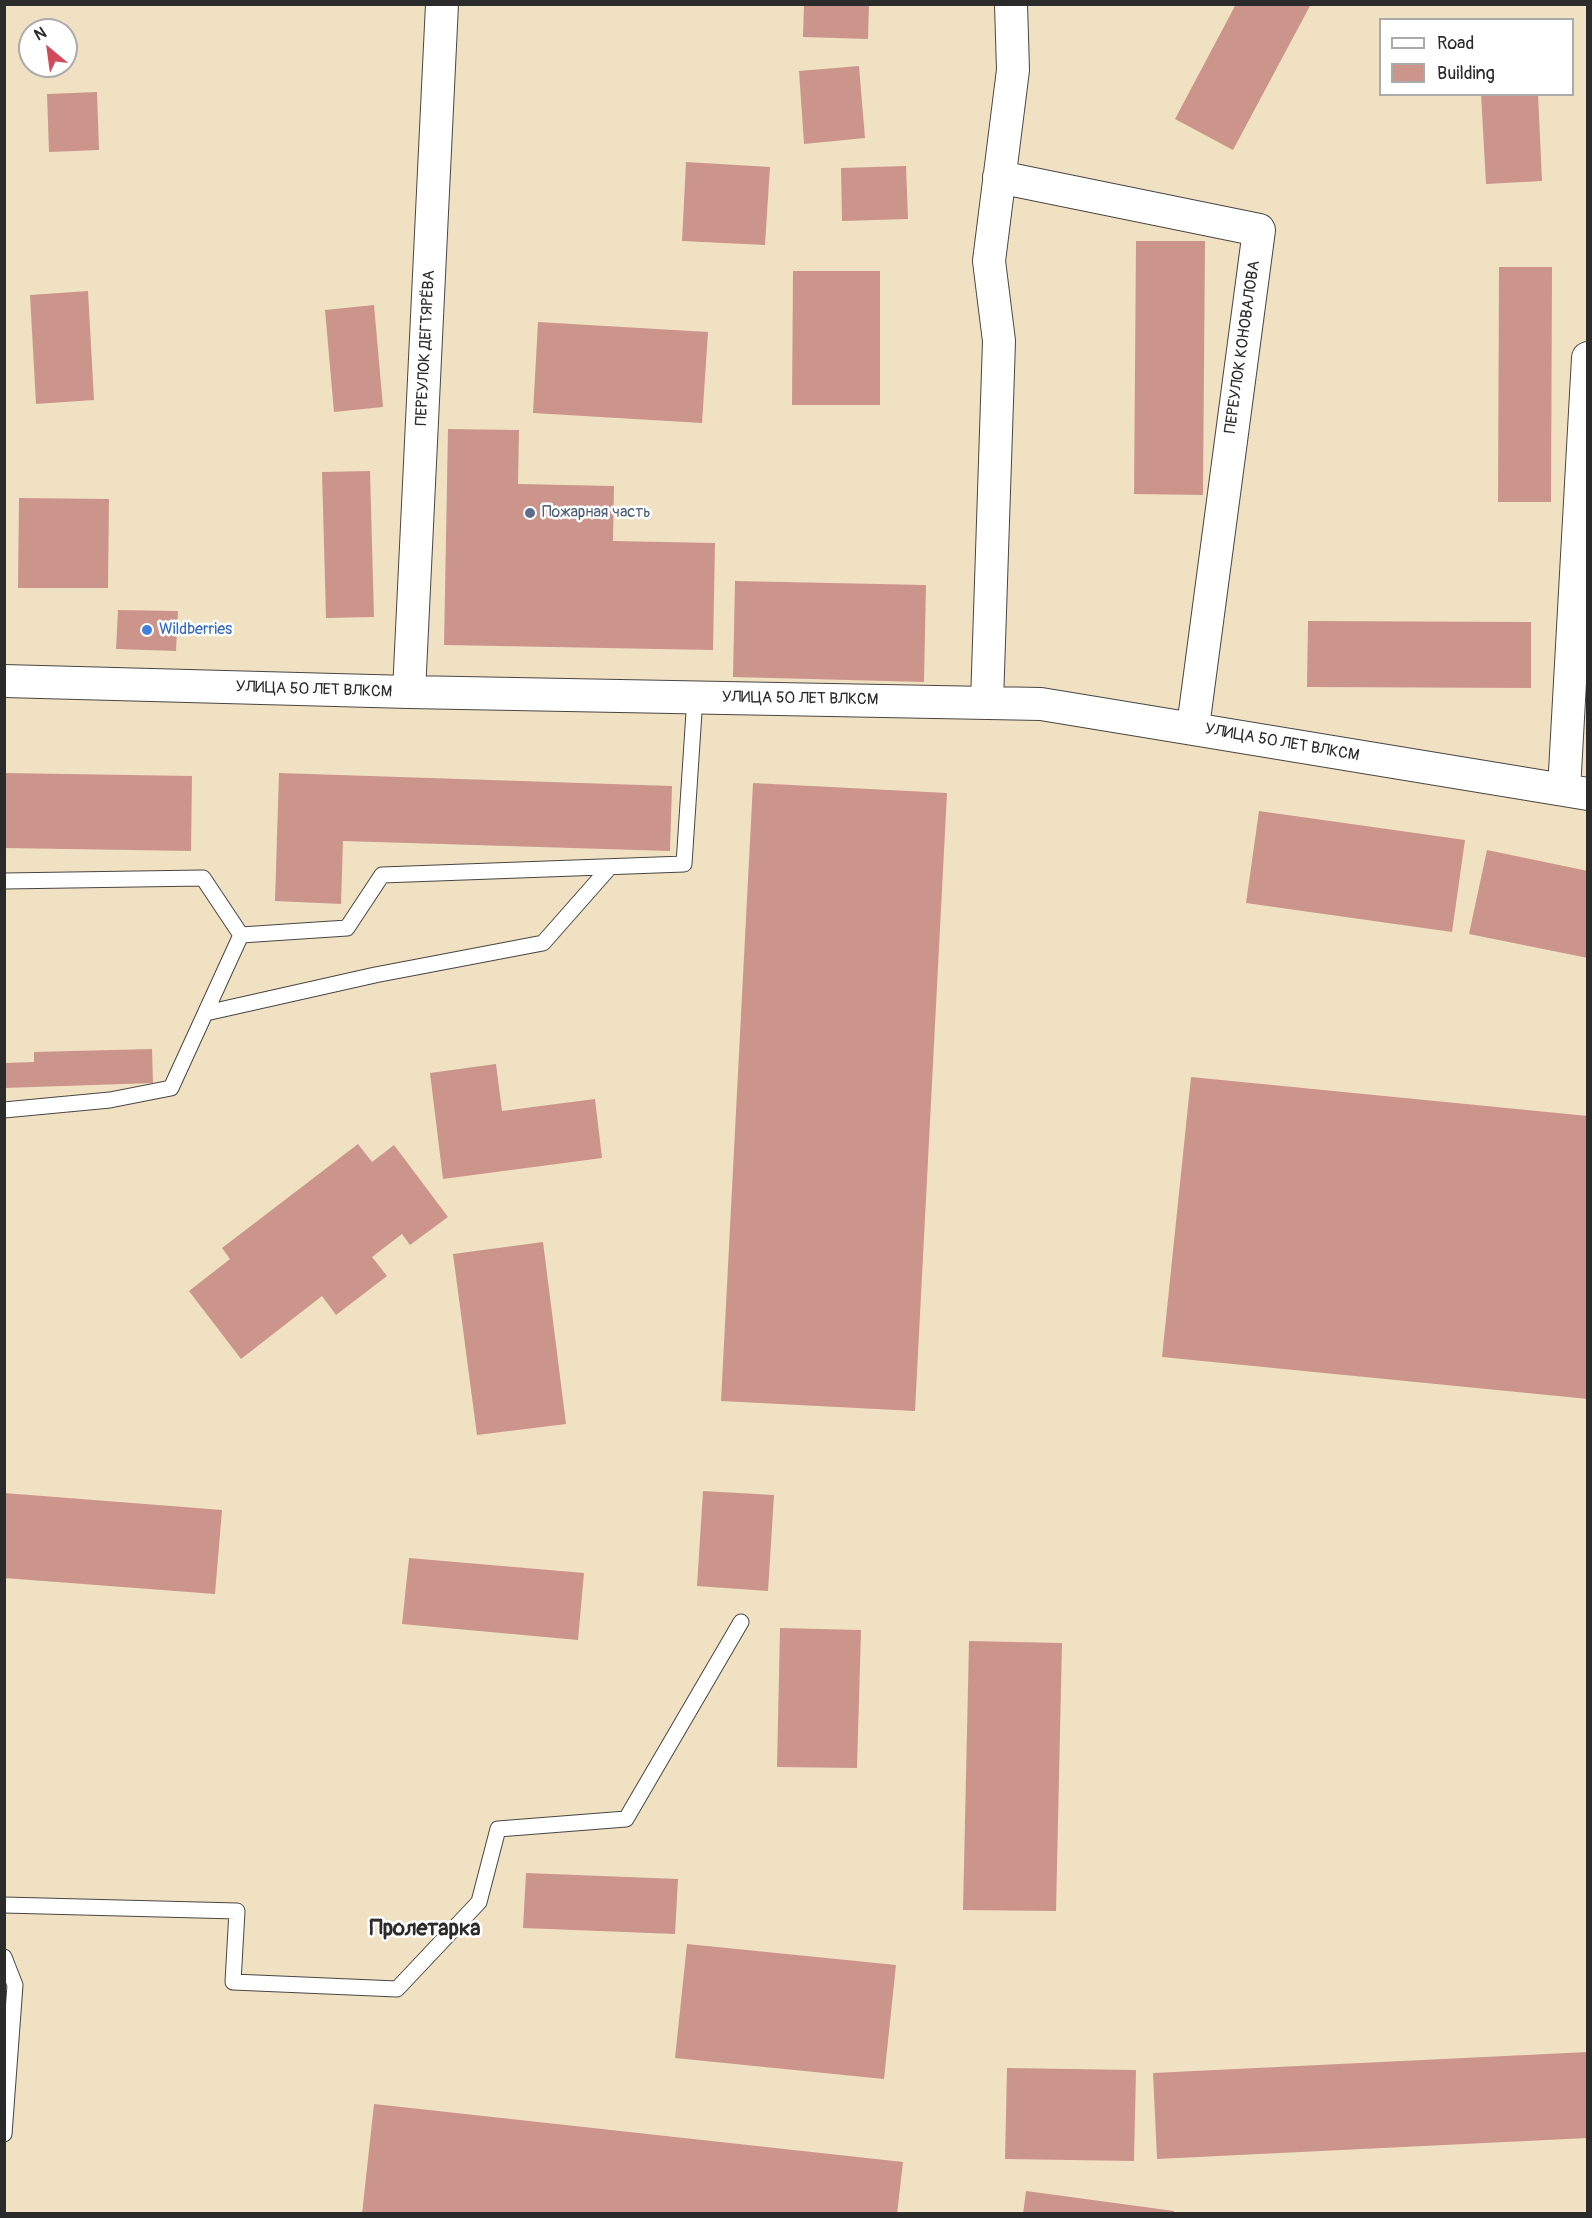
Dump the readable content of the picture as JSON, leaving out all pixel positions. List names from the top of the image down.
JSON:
{
  "streets": {
    "street": ["ПЕРЕУЛОК КОНОВАЛОВА", "ПЕРЕУЛОК ДЕГТЯРЁВА", "УЛИЦА 50 ЛЕТ ВЛКСМ"]
  },
  "crossings": [
    ["ПЕРЕУЛОК КОНОВАЛОВА", "УЛИЦА 50 ЛЕТ ВЛКСМ"],
    ["ПЕРЕУЛОК ДЕГТЯРЁВА", "УЛИЦА 50 ЛЕТ ВЛКСМ"]
  ],
  "districts": ["Пролетарка"],
  "places": ["Пожарная часть", "Wildberries"],
  "legend": ["Road", "Building"],
  "north": "top left"
}
